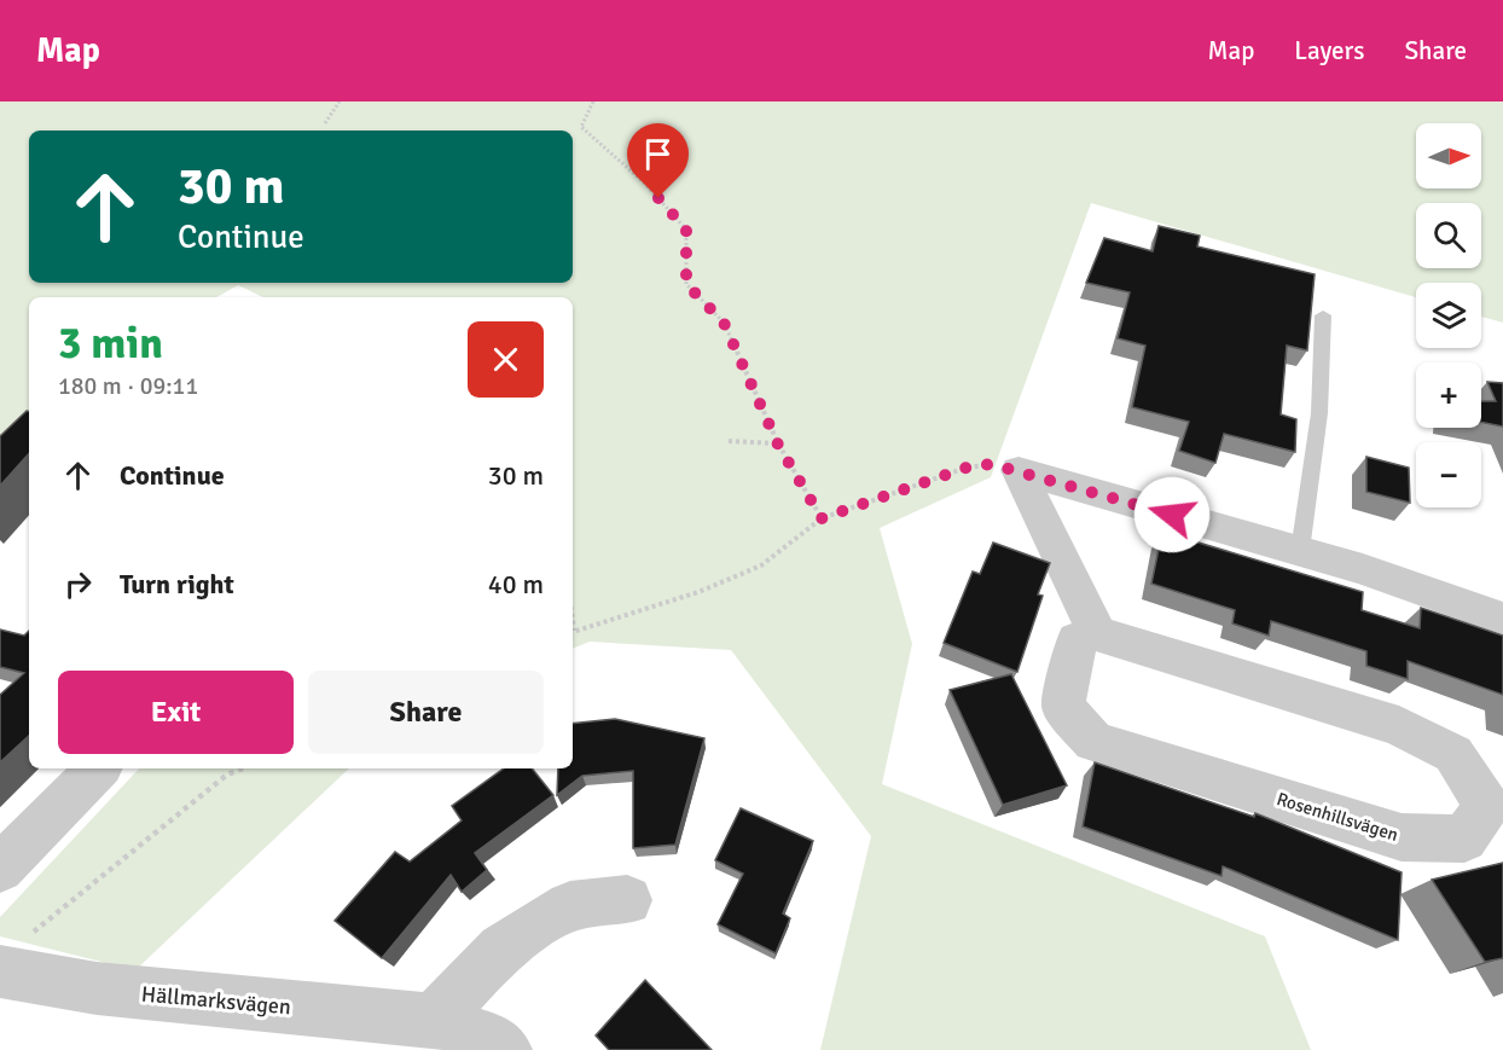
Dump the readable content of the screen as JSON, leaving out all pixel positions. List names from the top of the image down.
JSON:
{
  "streets": {
    "street": ["Rosenhillsvägen", "Hällmarksvägen"]
  },
  "north": "right",
  "page": {
    "header": "Map",
    "nav": ["Map", "Layers", "Share"],
    "map_buttons": ["+", "−"],
    "turn": ["30 m", "Continue"],
    "heading": ["3 min", "180 m · 09:11"],
    "list": [
      {
        "name": "Continue",
        "value": "30 m"
      },
      {
        "name": "Turn right",
        "value": "40 m"
      }
    ],
    "buttons": ["Exit", "Share"]
  }
}
